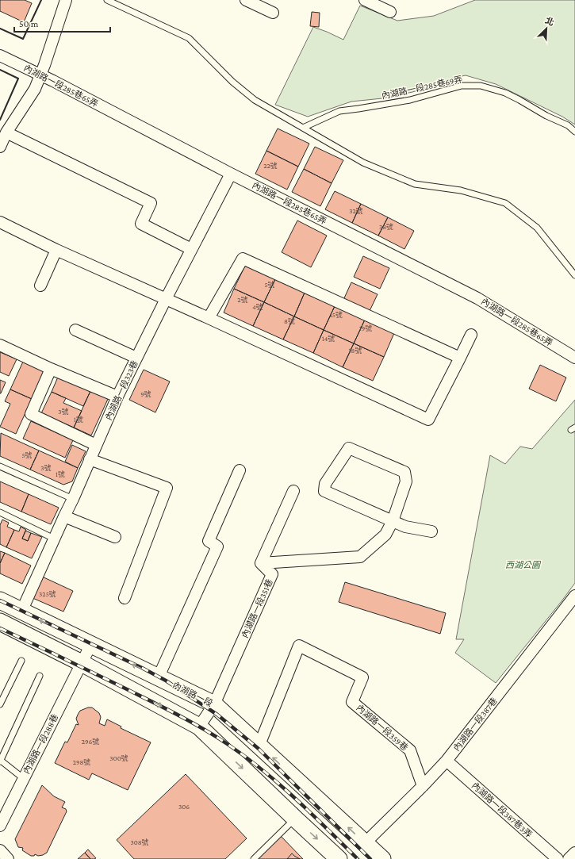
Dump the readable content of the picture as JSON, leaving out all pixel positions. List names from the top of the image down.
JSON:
{
  "streets": {
    "main road": ["內湖路一段"],
    "street": [
      "內湖路一段285巷65弄",
      "內湖路一段323巷",
      "內湖路一段351巷",
      "內湖路一段387巷",
      "內湖路一段359巷",
      "內湖路一段288巷",
      "內湖路一段387巷3弄"
    ],
    "lane": ["內湖路一段285巷69弄"]
  },
  "crossings": [
    ["內湖路一段285巷65弄", "內湖路一段323巷"],
    ["內湖路一段323巷", "內湖路一段"],
    ["內湖路一段351巷", "內湖路一段"],
    ["內湖路一段", "內湖路一段387巷"],
    ["內湖路一段", "內湖路一段359巷"],
    ["內湖路一段", "內湖路一段288巷"],
    ["內湖路一段387巷", "內湖路一段359巷"],
    ["內湖路一段387巷", "內湖路一段387巷3弄"]
  ],
  "parks": ["西湖公園"],
  "house_numbers": [
    "22號",
    "32號",
    "38號",
    "5號",
    "2號",
    "4號",
    "15號",
    "8號",
    "19號",
    "14號",
    "18號",
    "9號",
    "3號",
    "1號",
    "5號",
    "3號",
    "1號",
    "325號",
    "296號",
    "300號",
    "298號",
    "306",
    "308號"
  ],
  "scale_bar": "50 m",
  "north": "top right"
}
